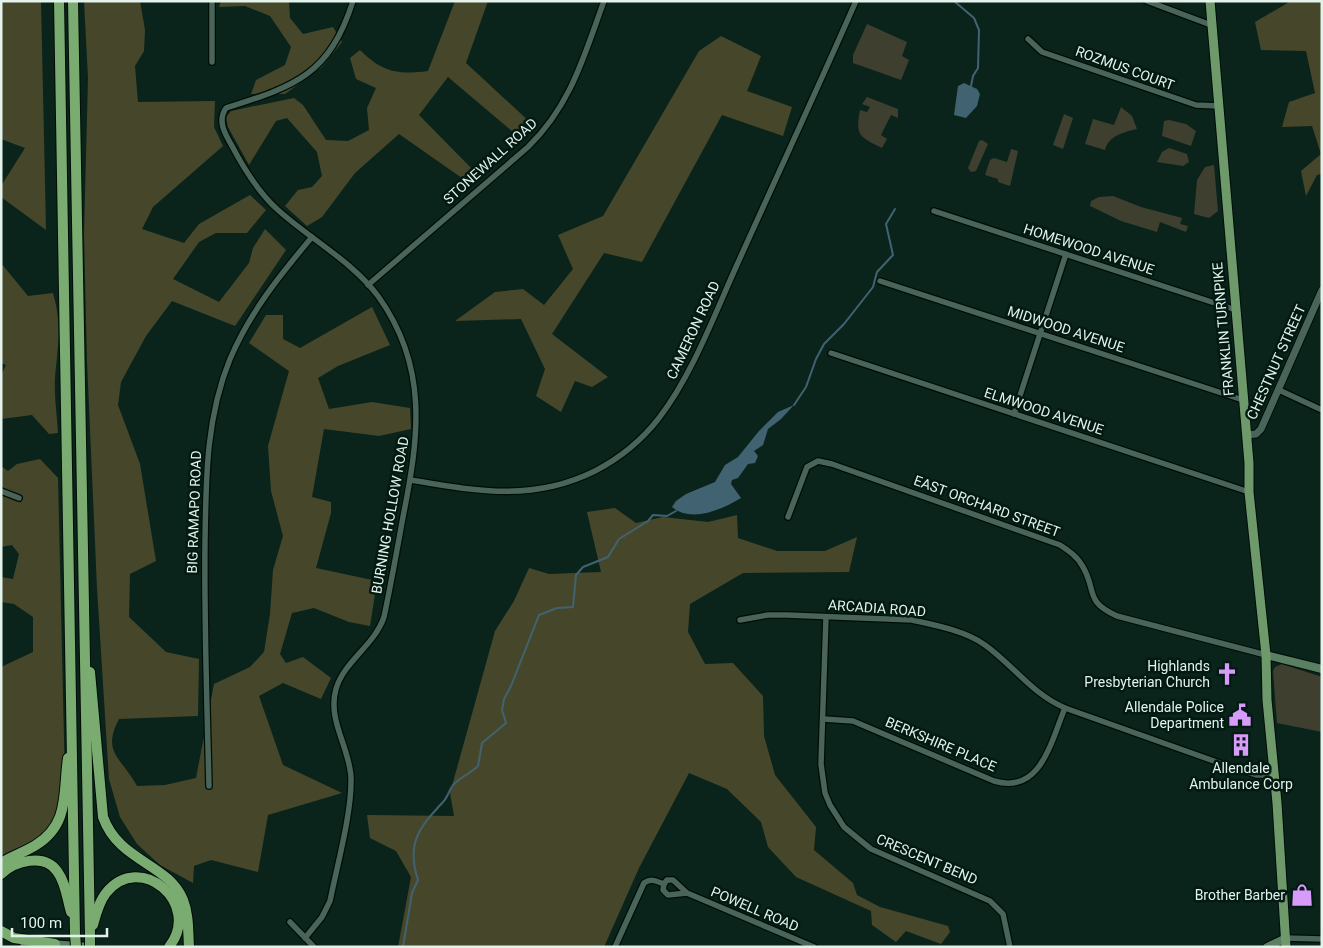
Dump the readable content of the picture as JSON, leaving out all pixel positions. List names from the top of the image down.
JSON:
{
  "streets": {
    "main road": ["FRANKLIN TURNPIKE"],
    "street": [
      "ROZMUS COURT",
      "STONEWALL ROAD",
      "HOMEWOOD AVENUE",
      "MIDWOOD AVENUE",
      "CAMERON ROAD",
      "CHESTNUT STREET",
      "ELMWOOD AVENUE",
      "EAST ORCHARD STREET",
      "BIG RAMAPO ROAD",
      "BURNING HOLLOW ROAD",
      "ARCADIA ROAD",
      "BERKSHIRE PLACE",
      "CRESCENT BEND",
      "POWELL ROAD"
    ]
  },
  "crossings": [
    ["ROZMUS COURT", "FRANKLIN TURNPIKE"],
    ["STONEWALL ROAD", "BURNING HOLLOW ROAD"],
    ["HOMEWOOD AVENUE", "FRANKLIN TURNPIKE"],
    ["MIDWOOD AVENUE", "FRANKLIN TURNPIKE"],
    ["FRANKLIN TURNPIKE", "CHESTNUT STREET"],
    ["FRANKLIN TURNPIKE", "ELMWOOD AVENUE"],
    ["FRANKLIN TURNPIKE", "EAST ORCHARD STREET"],
    ["FRANKLIN TURNPIKE", "ARCADIA ROAD"],
    ["CAMERON ROAD", "BURNING HOLLOW ROAD"],
    ["BIG RAMAPO ROAD", "BURNING HOLLOW ROAD"],
    ["ARCADIA ROAD", "BERKSHIRE PLACE"],
    ["ARCADIA ROAD", "CRESCENT BEND"],
    ["BERKSHIRE PLACE", "CRESCENT BEND"]
  ],
  "places": {
    "church": ["Highlands Presbyterian Church"],
    "public building": ["Allendale Police Department"],
    "building": ["Allendale Ambulance Corp"],
    "shop": ["Brother Barber"]
  },
  "scale_bar": "100 m"
}
